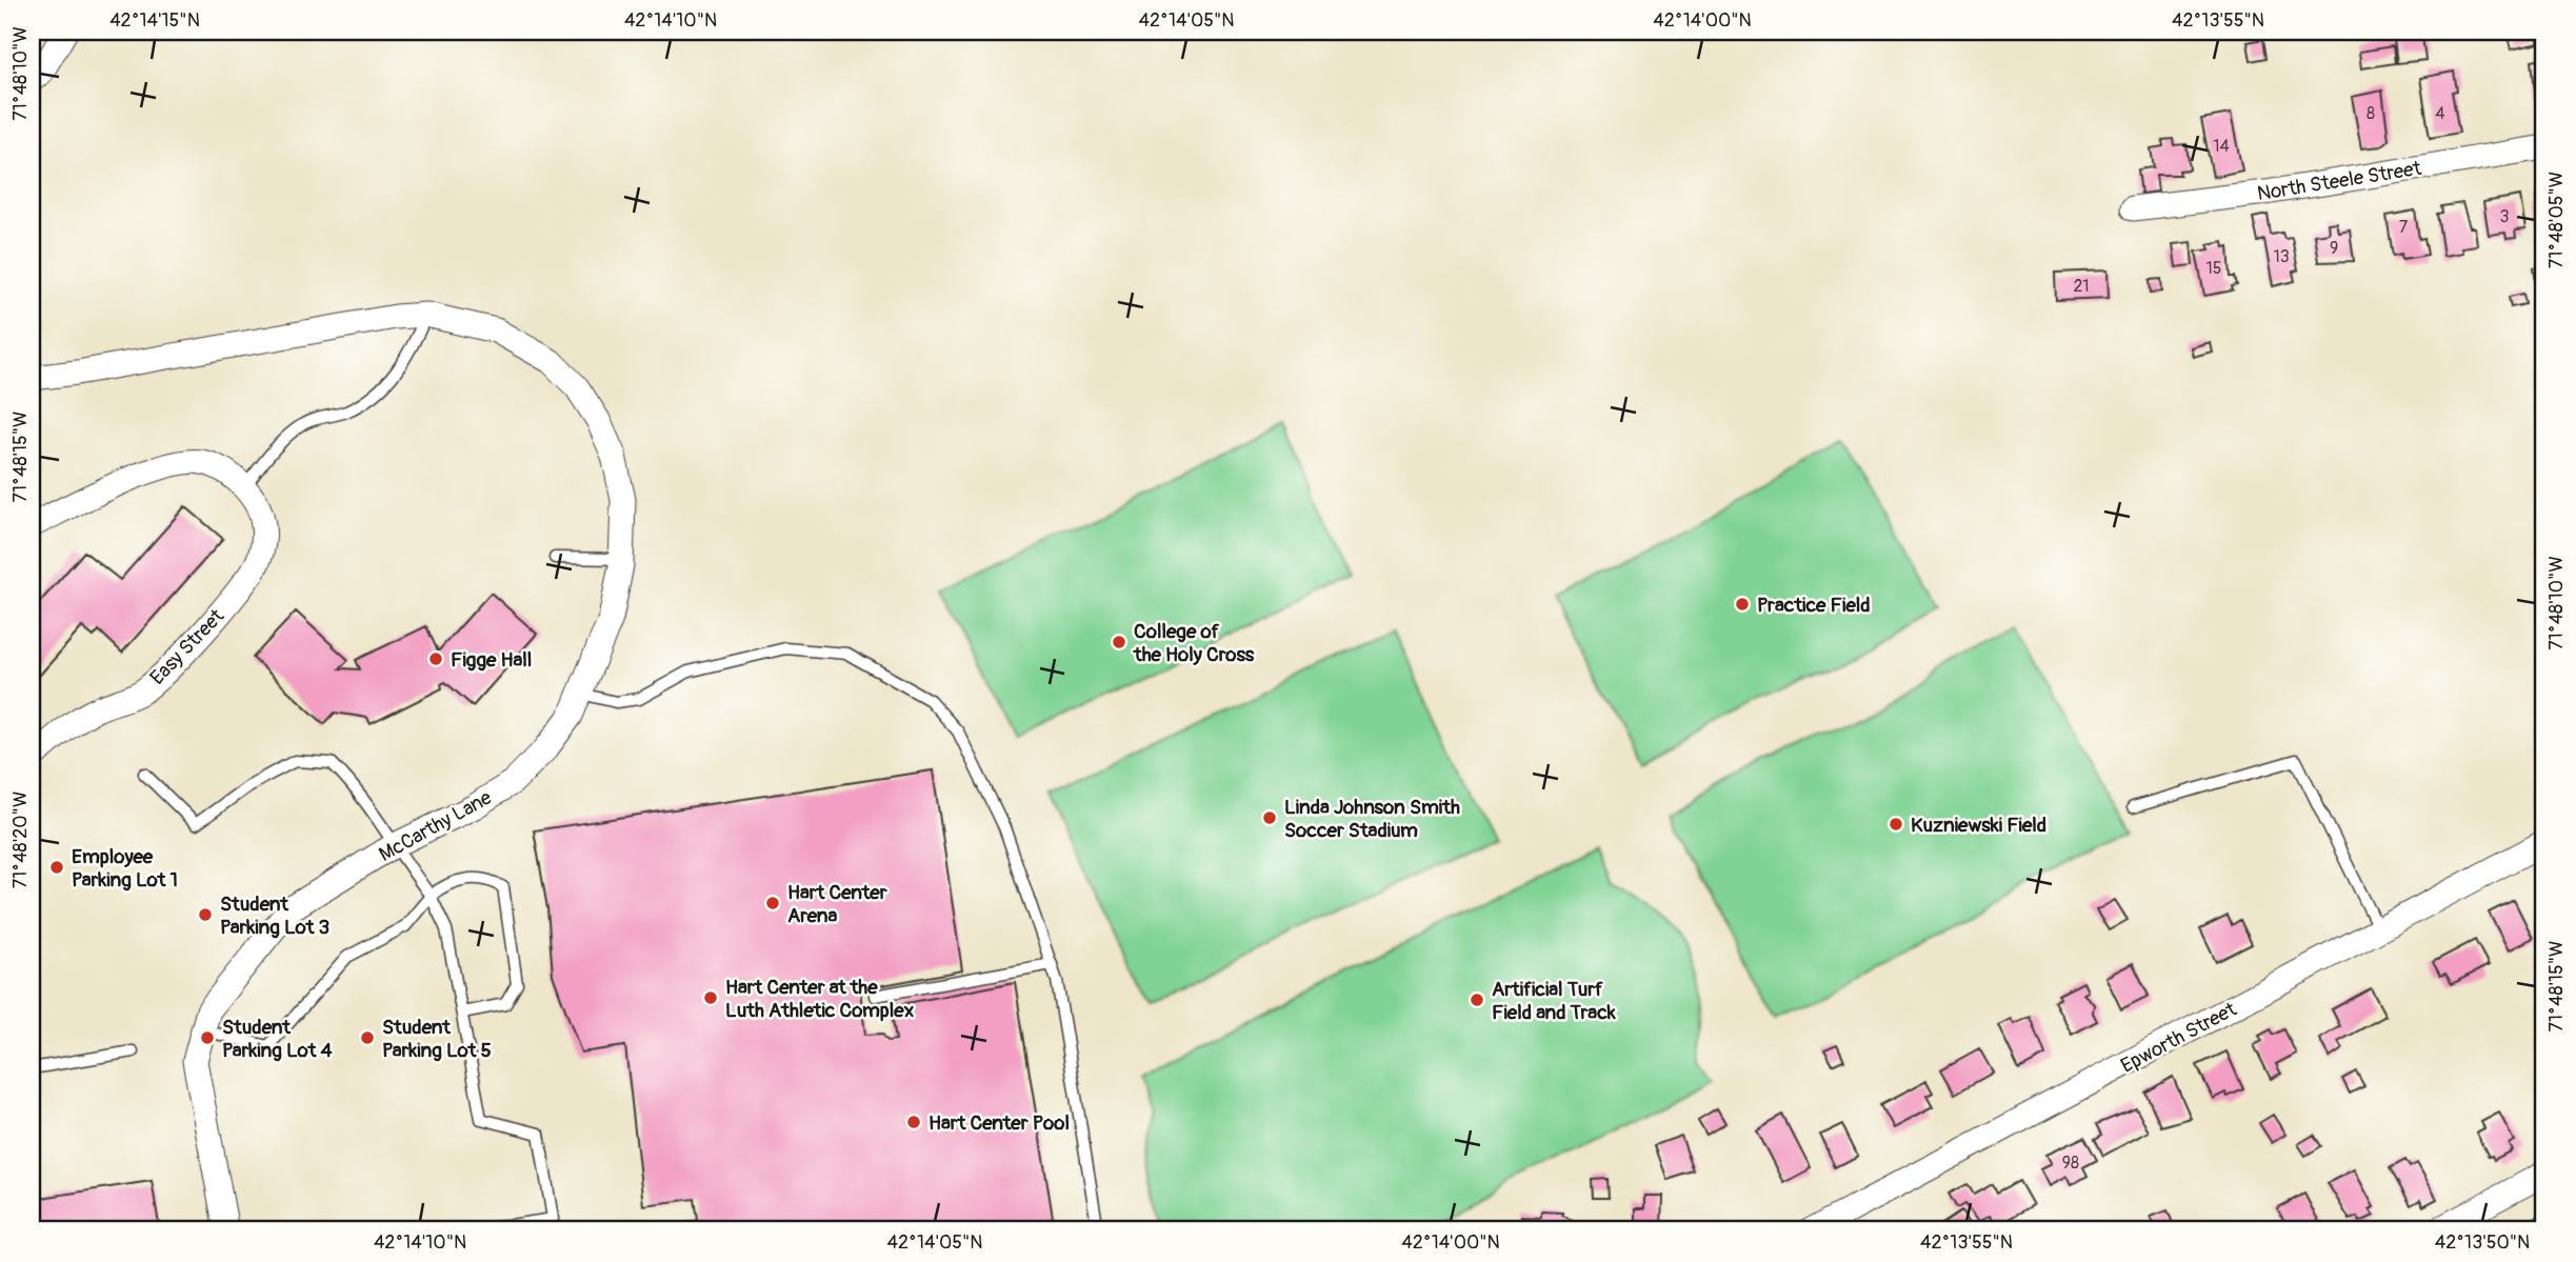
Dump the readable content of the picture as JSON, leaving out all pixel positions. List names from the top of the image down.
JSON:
{
  "streets": {
    "street": [
      "North Steele Street",
      "Easy Street",
      "McCarthy Lane",
      "Epworth Street"
    ]
  },
  "places": [
    "Practice Field",
    "College of the Holy Cross",
    "Figge Hall",
    "Linda Johnson Smith Soccer Stadium",
    "Kuzniewski Field",
    "Employee Parking Lot 1",
    "Hart Center Arena",
    "Student Parking Lot 3",
    "Hart Center at the Luth Athletic Complex",
    "Artificial Turf Field and Track",
    "Student Parking Lot 4",
    "Student Parking Lot 5",
    "Hart Center Pool"
  ],
  "house_numbers": [
    "8",
    "4",
    "14",
    "3",
    "7",
    "9",
    "13",
    "15",
    "21",
    "98"
  ],
  "coordinates": [
    "42°14'15\"N",
    "42°14'10\"N",
    "42°14'05\"N",
    "42°14'00\"N",
    "42°13'55\"N",
    "71°48'10\"W",
    "71°48'05\"W",
    "71°48'15\"W",
    "71°48'20\"W",
    "42°13'50\"N"
  ]
}
